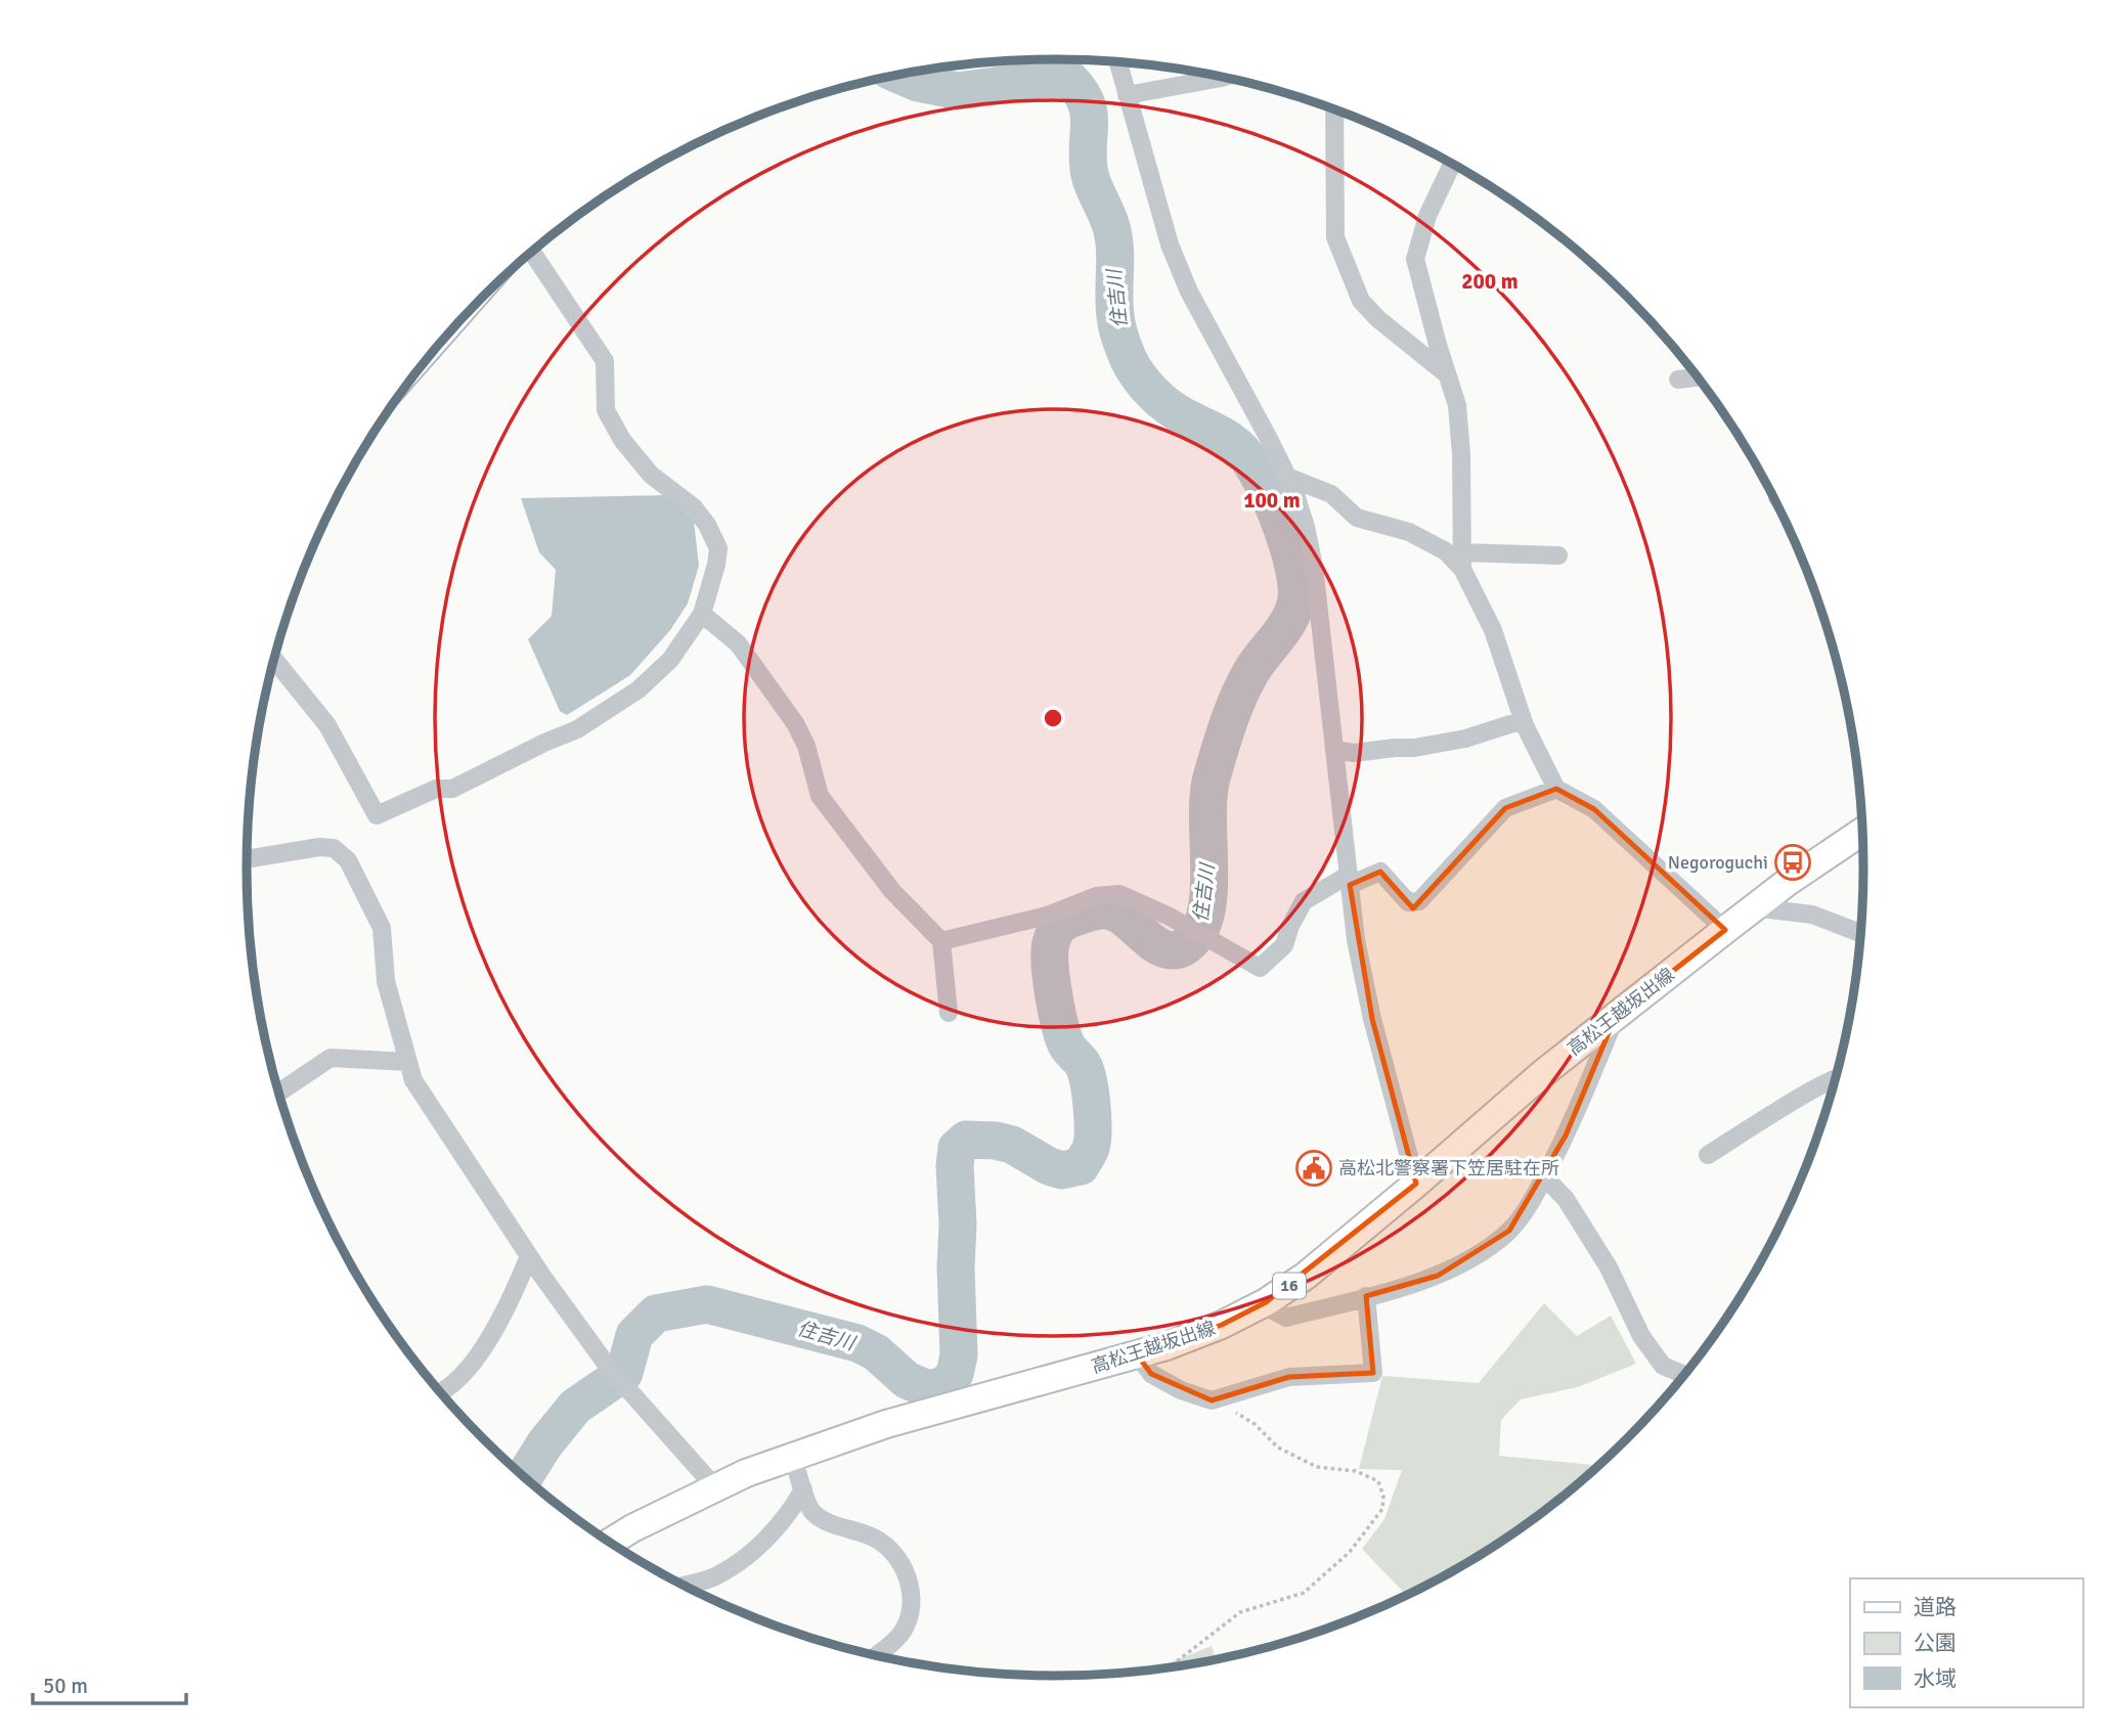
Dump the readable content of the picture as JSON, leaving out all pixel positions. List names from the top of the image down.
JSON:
{
  "streets": {
    "main road": ["高松王越坂出線", "16"]
  },
  "water": ["住吉川"],
  "places": {
    "bus stop": ["Negoroguchi"],
    "public building": ["高松北警察署下笠居駐在所"]
  },
  "legend": ["道路", "公園", "水域"],
  "scale_bar": "50 m",
  "rings": ["200 m", "100 m"]
}
